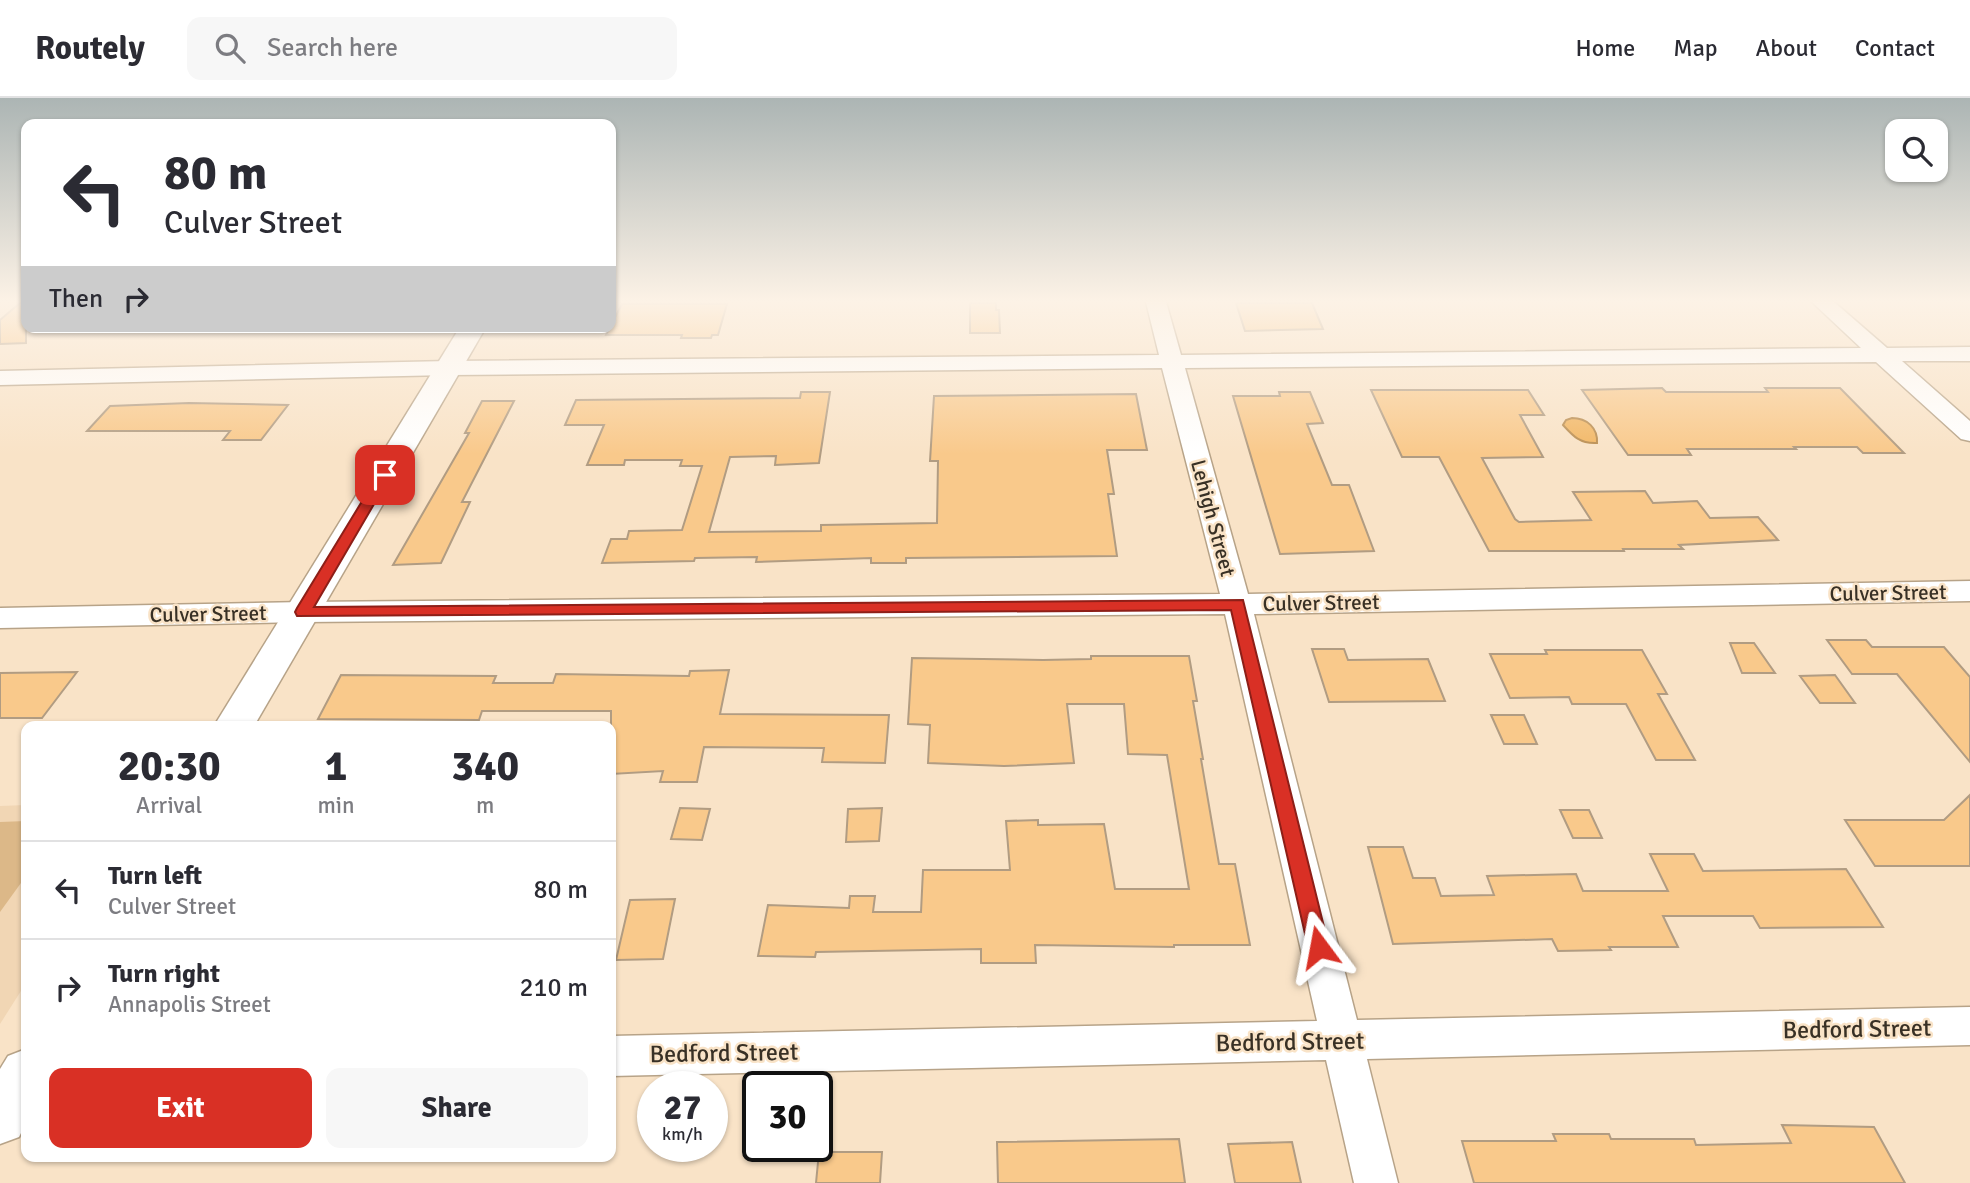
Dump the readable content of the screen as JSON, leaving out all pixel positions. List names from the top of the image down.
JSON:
{
  "streets": {
    "street": ["Lehigh Street", "Culver Street", "Bedford Street"]
  },
  "crossings": [
    ["Lehigh Street", "Culver Street"],
    ["Lehigh Street", "Bedford Street"]
  ],
  "page": {
    "header": "Routely",
    "search": "Search here",
    "nav": [
      "Home",
      "Map",
      "About",
      "Contact"
    ],
    "turn": ["80 m", "Culver Street"],
    "then": "Then",
    "eta": [
      "20:30",
      "Arrival",
      "1",
      "min",
      "340",
      "m"
    ],
    "list": [
      {
        "name": "Turn left",
        "note": "Culver Street",
        "value": "80 m"
      },
      {
        "name": "Turn right",
        "note": "Annapolis Street",
        "value": "210 m"
      }
    ],
    "buttons": ["Exit", "Share"],
    "speed": "27 km/h",
    "limit": "30"
  }
}
